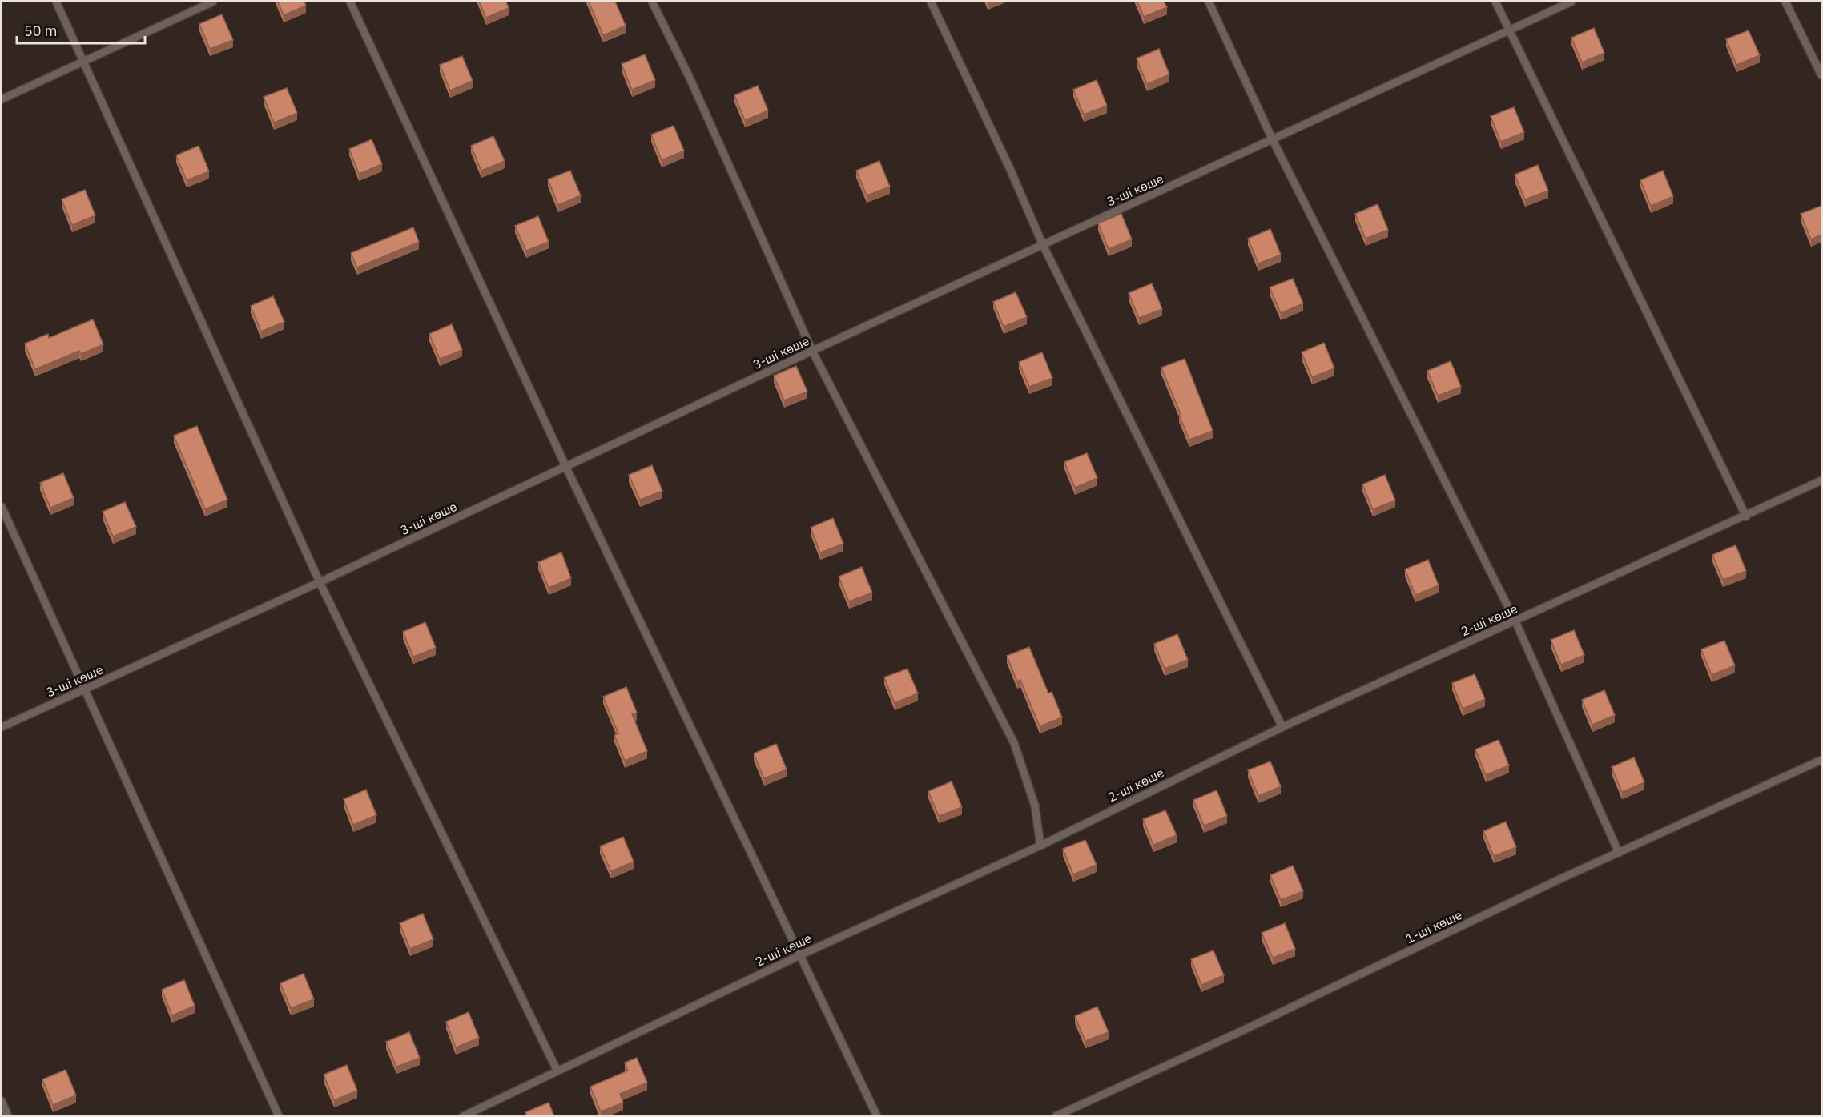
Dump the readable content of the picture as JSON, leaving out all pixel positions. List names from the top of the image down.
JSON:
{
  "streets": {
    "lane": ["3-ші көше", "2-ші көше", "1-ші көше"]
  },
  "scale_bar": "50 m"
}
